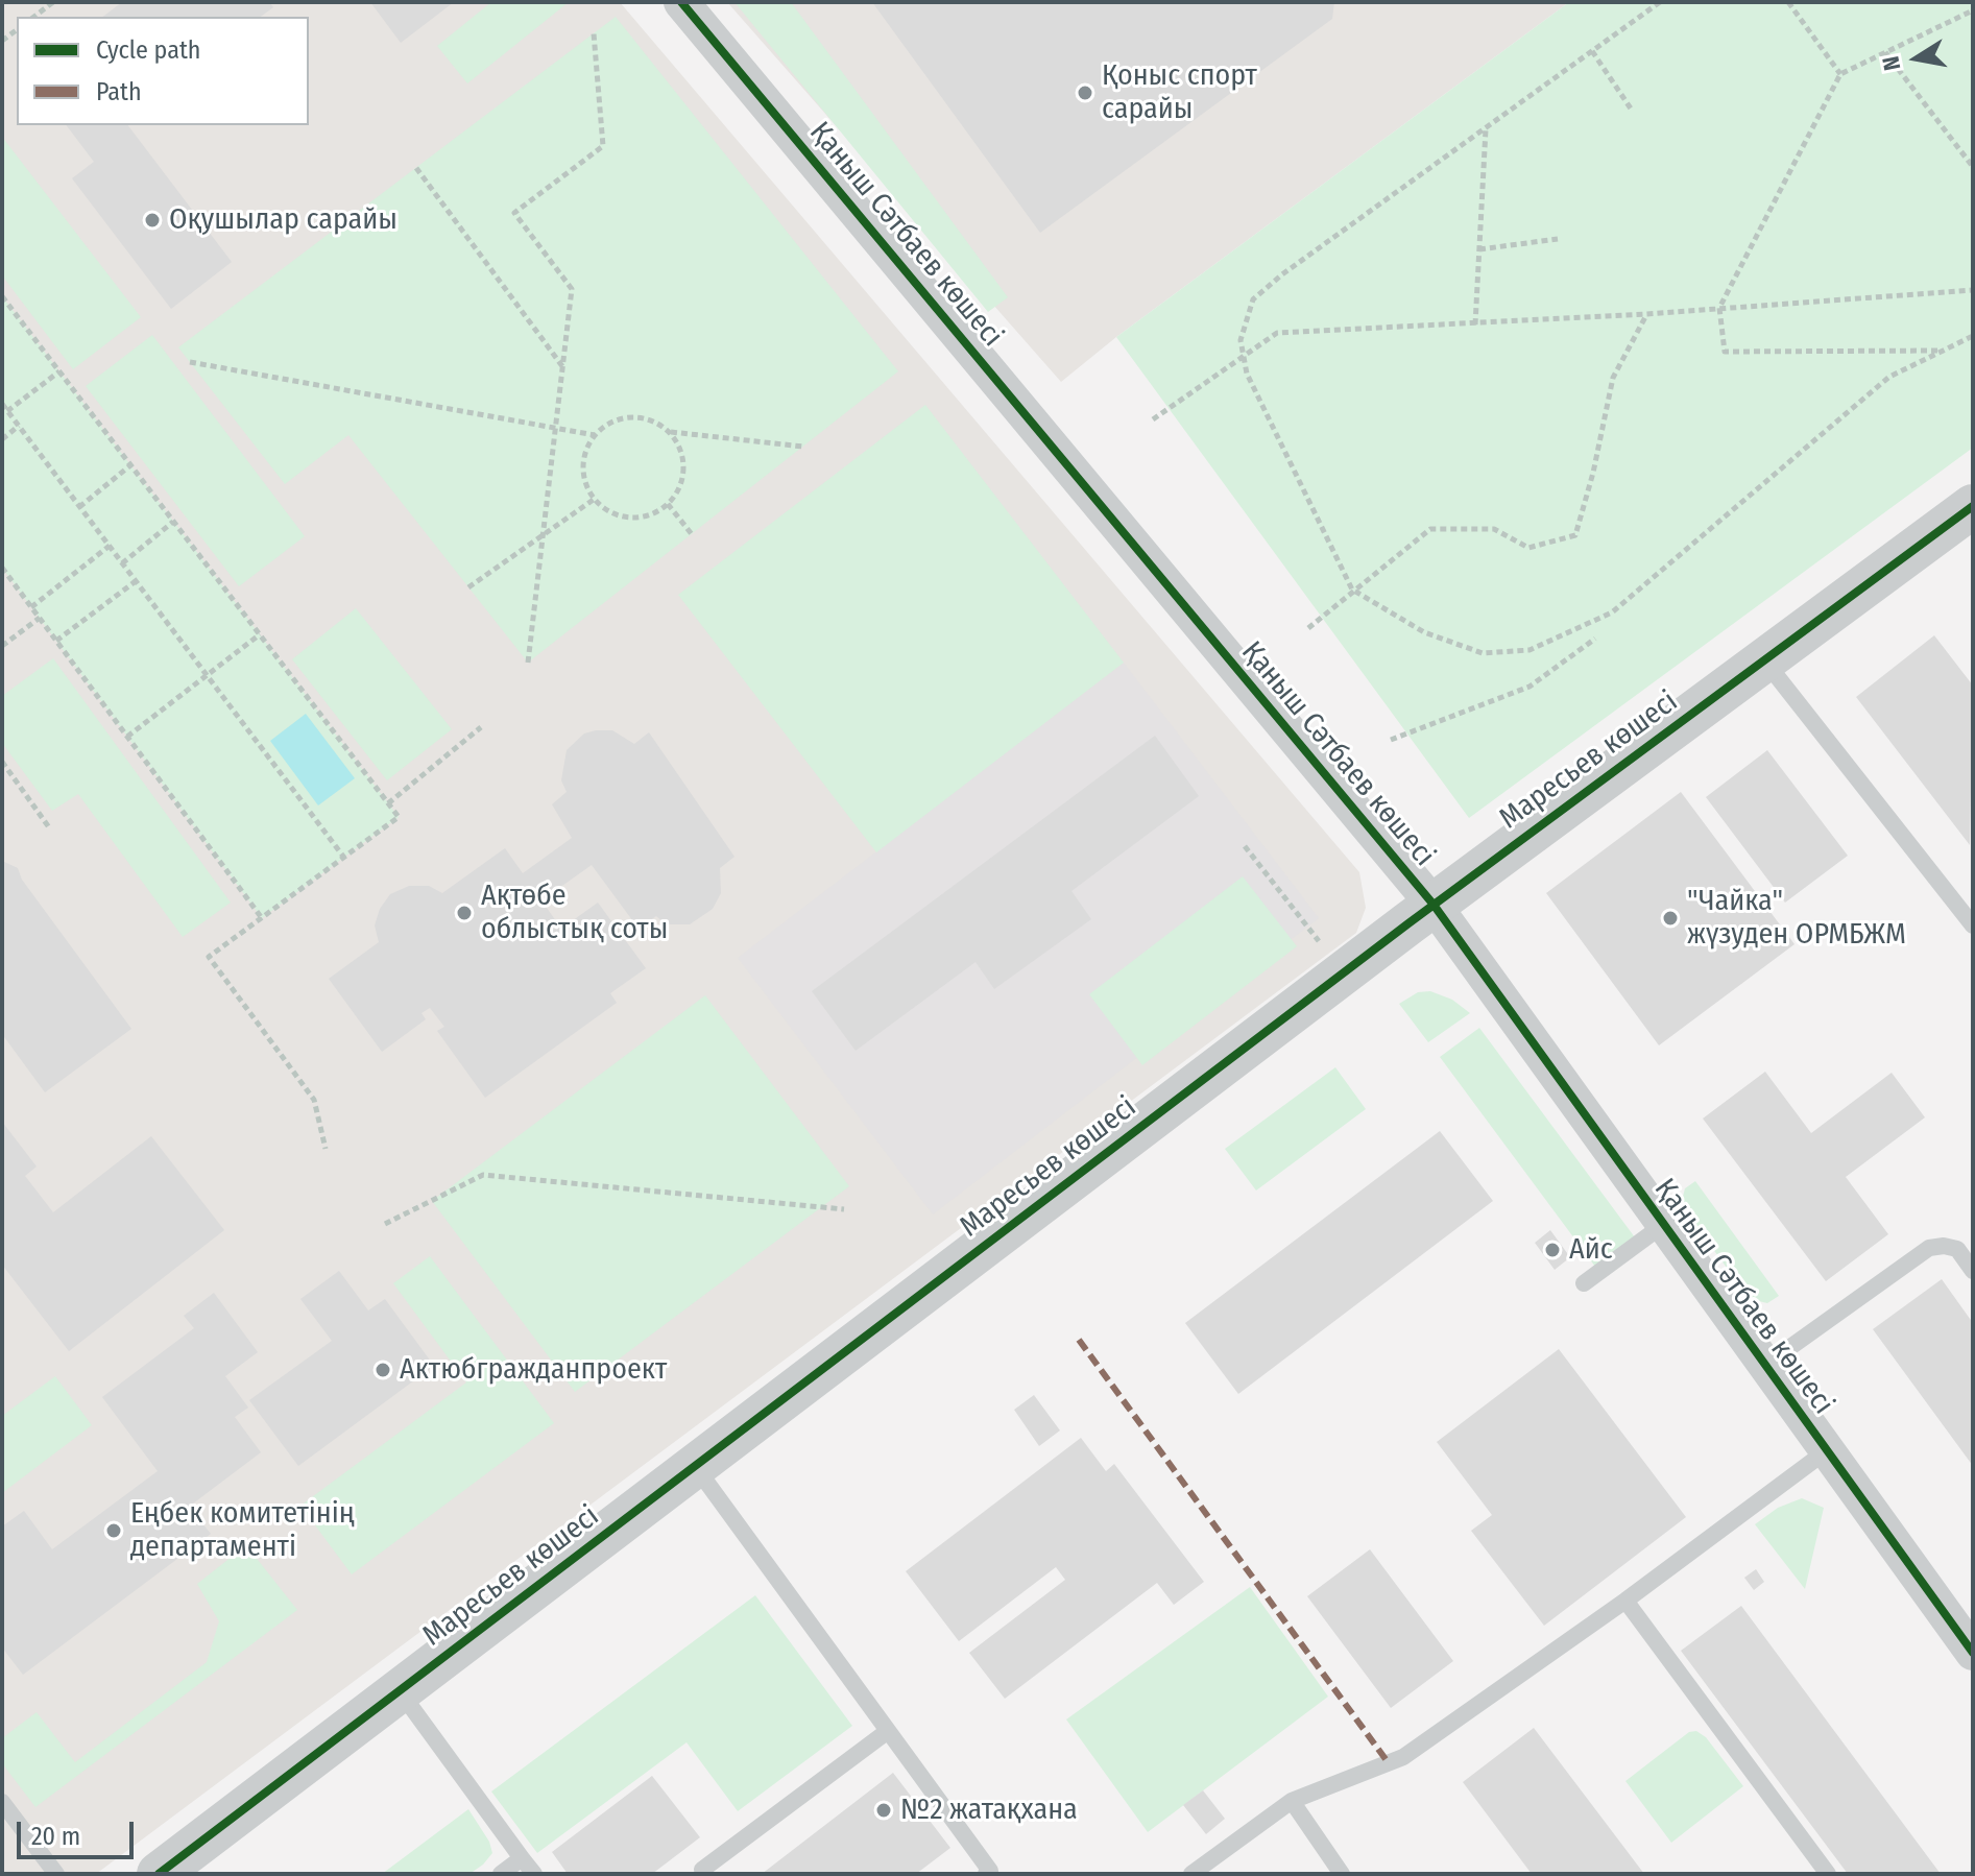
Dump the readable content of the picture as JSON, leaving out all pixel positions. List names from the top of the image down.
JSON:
{
  "streets": {
    "street": ["Қаныш Сәтбаев көшесі", "Маресьев көшесі"]
  },
  "crossings": [
    ["Қаныш Сәтбаев көшесі", "Маресьев көшесі"]
  ],
  "places": [
    "Қоныс спорт сарайы",
    "Оқушылар сарайы",
    "Ақтөбе облыстық соты",
    "\"Чайка\" жүзуден ОРМБЖМ",
    "Айс",
    "Актюбгражданпроект",
    "Еңбек комитетінің департаменті",
    "№2 жатақхана"
  ],
  "legend": ["Cycle path", "Path"],
  "scale_bar": "20 m",
  "north": "left"
}
